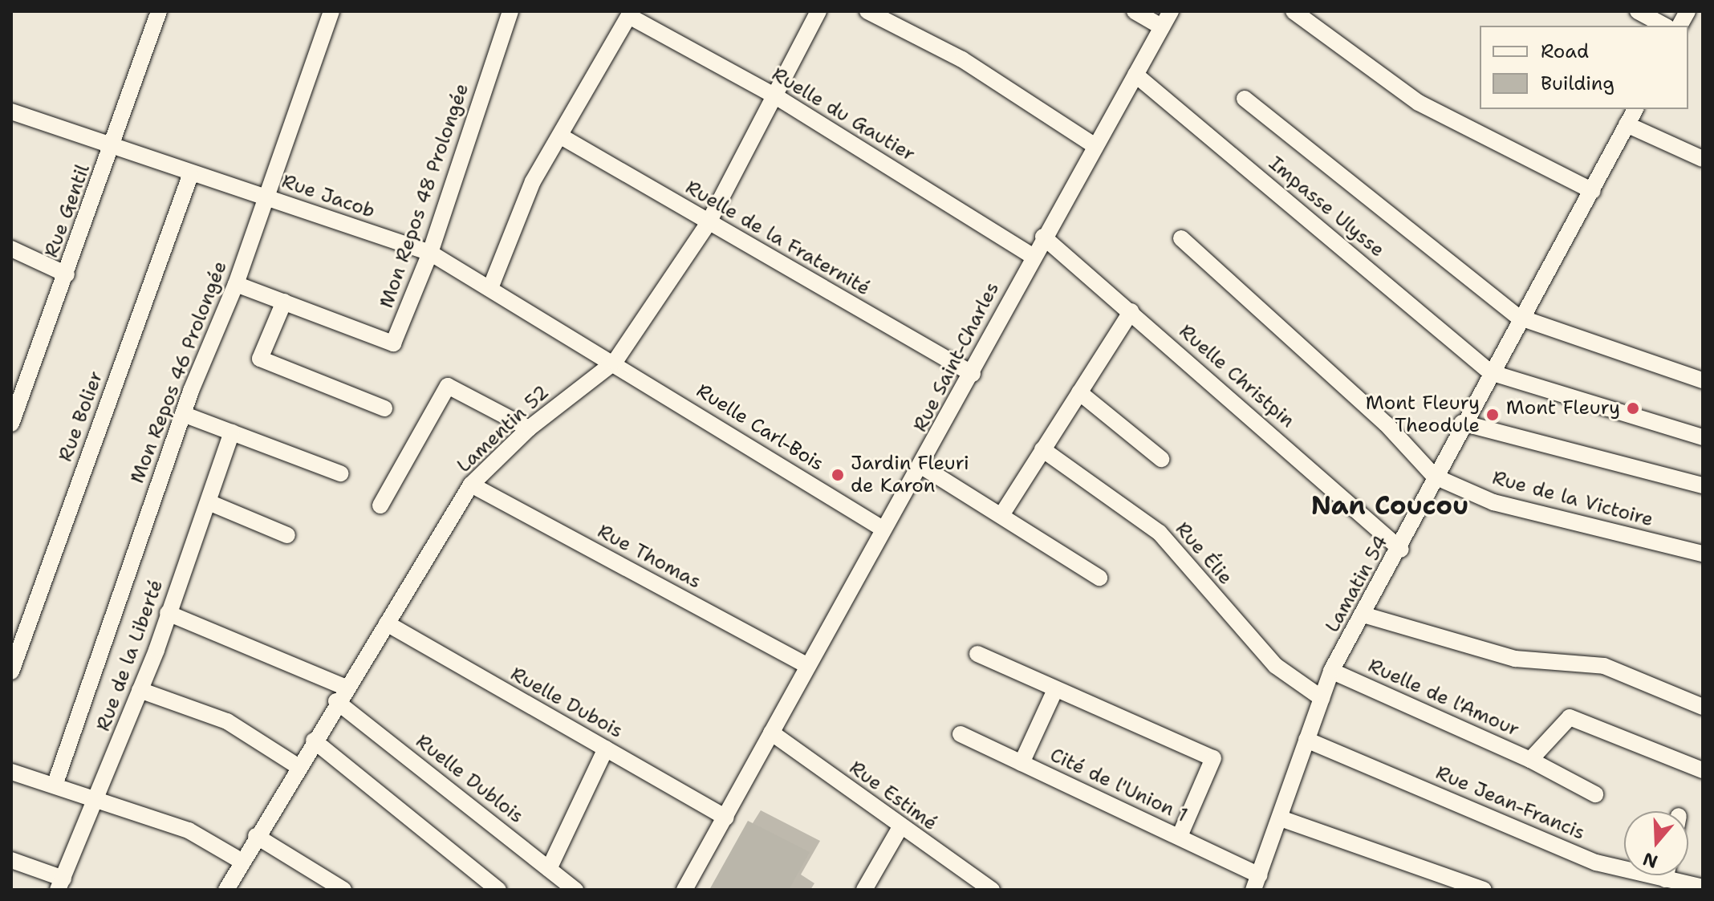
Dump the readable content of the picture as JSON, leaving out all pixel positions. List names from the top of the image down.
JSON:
{
  "streets": {
    "street": [
      "Ruelle du Gautier",
      "Mon Repos 48 Prolongée",
      "Rue Jacob",
      "Impasse Ulysse",
      "Rue Gentil",
      "Ruelle de la Fraternité",
      "Rue Saint-Charles",
      "Mon Repos 46 Prolongée",
      "Ruelle Christpin",
      "Rue Bolier",
      "Ruelle Carl-Bois",
      "Lamentin 52",
      "Rue de la Victoire",
      "Rue Élie",
      "Rue Thomas",
      "Lamatin 54",
      "Rue de la Liberté",
      "Ruelle de l'Amour",
      "Ruelle Dubois",
      "Ruelle Dublois",
      "Cité de l'Union 1",
      "Rue Estimé",
      "Rue Jean-Francis"
    ]
  },
  "crossings": [
    ["Ruelle du Gautier", "Rue Saint-Charles"],
    ["Ruelle du Gautier", "Lamentin 52"],
    ["Mon Repos 48 Prolongée", "Rue Jacob"],
    ["Mon Repos 48 Prolongée", "Mon Repos 46 Prolongée"],
    ["Rue Jacob", "Rue Gentil"],
    ["Rue Jacob", "Mon Repos 46 Prolongée"],
    ["Rue Jacob", "Rue Bolier"],
    ["Rue Jacob", "Ruelle Carl-Bois"],
    ["Rue Jacob", "Lamentin 52"],
    ["Impasse Ulysse", "Rue Saint-Charles"],
    ["Impasse Ulysse", "Lamatin 54"],
    ["Ruelle de la Fraternité", "Rue Saint-Charles"],
    ["Ruelle de la Fraternité", "Lamentin 52"],
    ["Rue Saint-Charles", "Ruelle Christpin"],
    ["Rue Saint-Charles", "Ruelle Carl-Bois"],
    ["Rue Saint-Charles", "Rue Thomas"],
    ["Rue Saint-Charles", "Ruelle Dubois"],
    ["Rue Saint-Charles", "Rue Estimé"],
    ["Ruelle Christpin", "Lamatin 54"],
    ["Ruelle Carl-Bois", "Lamentin 52"],
    ["Lamentin 52", "Rue Thomas"],
    ["Lamentin 52", "Ruelle Dubois"],
    ["Lamentin 52", "Ruelle Dublois"],
    ["Rue de la Victoire", "Lamatin 54"],
    ["Rue Élie", "Lamatin 54"],
    ["Lamatin 54", "Ruelle de l'Amour"],
    ["Lamatin 54", "Cité de l'Union 1"],
    ["Lamatin 54", "Rue Jean-Francis"],
    ["Rue de la Liberté", "Ruelle Dublois"]
  ],
  "districts": ["Nan Coucou"],
  "places": ["Mont Fleury", "Mont Fleury Theodule", "Jardin Fleuri de Karon"],
  "legend": ["Road", "Building"],
  "north": "bottom"
}
